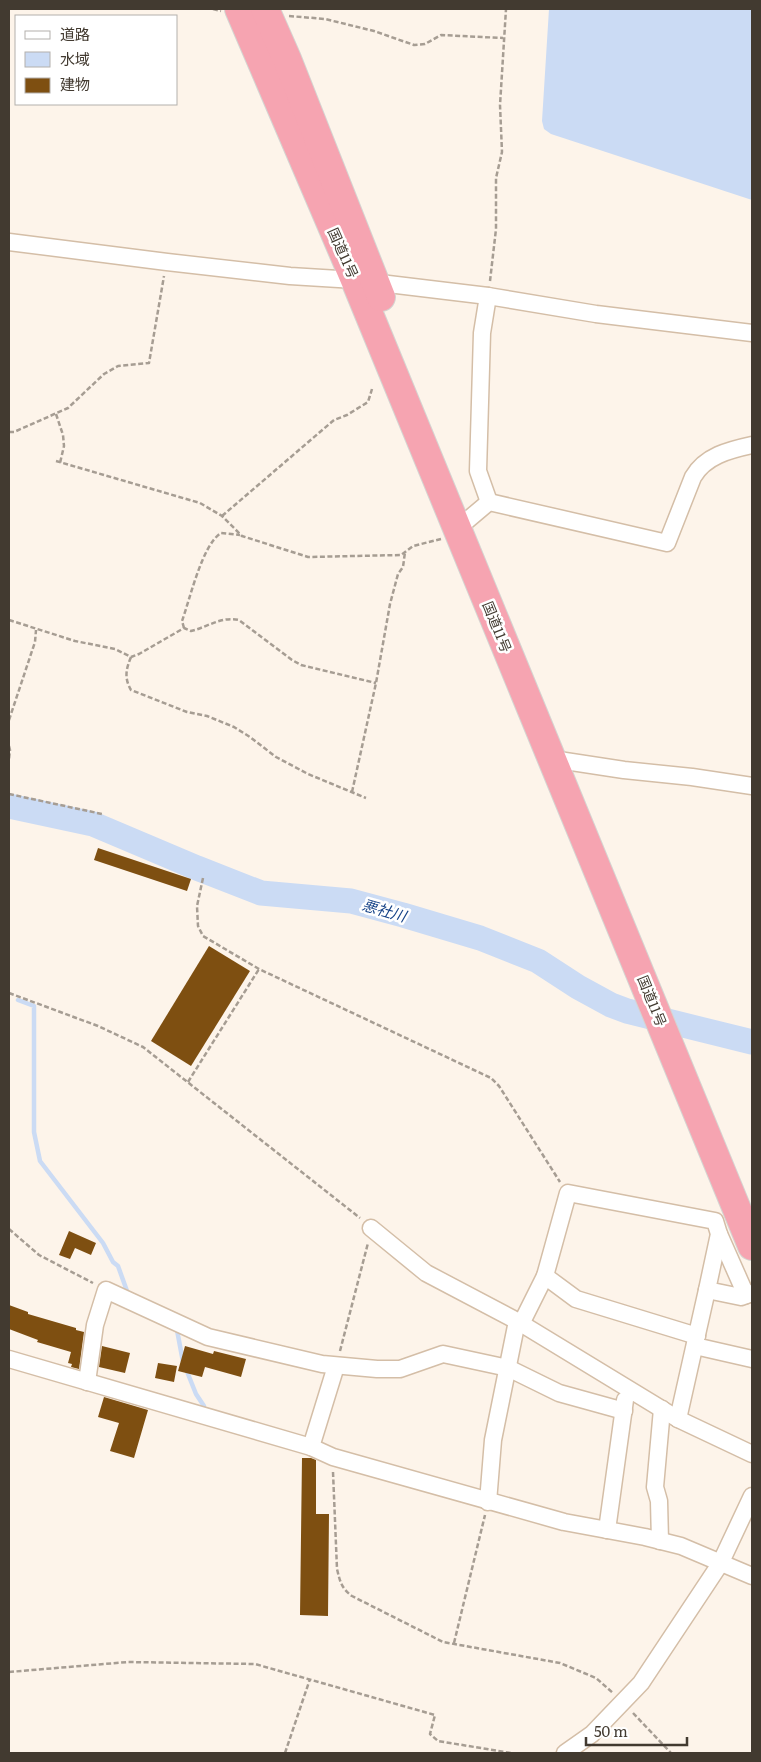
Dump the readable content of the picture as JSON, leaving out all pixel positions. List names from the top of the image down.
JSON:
{
  "streets": {
    "highway": ["国道11号"]
  },
  "water": ["悪社川"],
  "legend": ["道路", "水域", "建物"],
  "scale_bar": "50 m"
}
